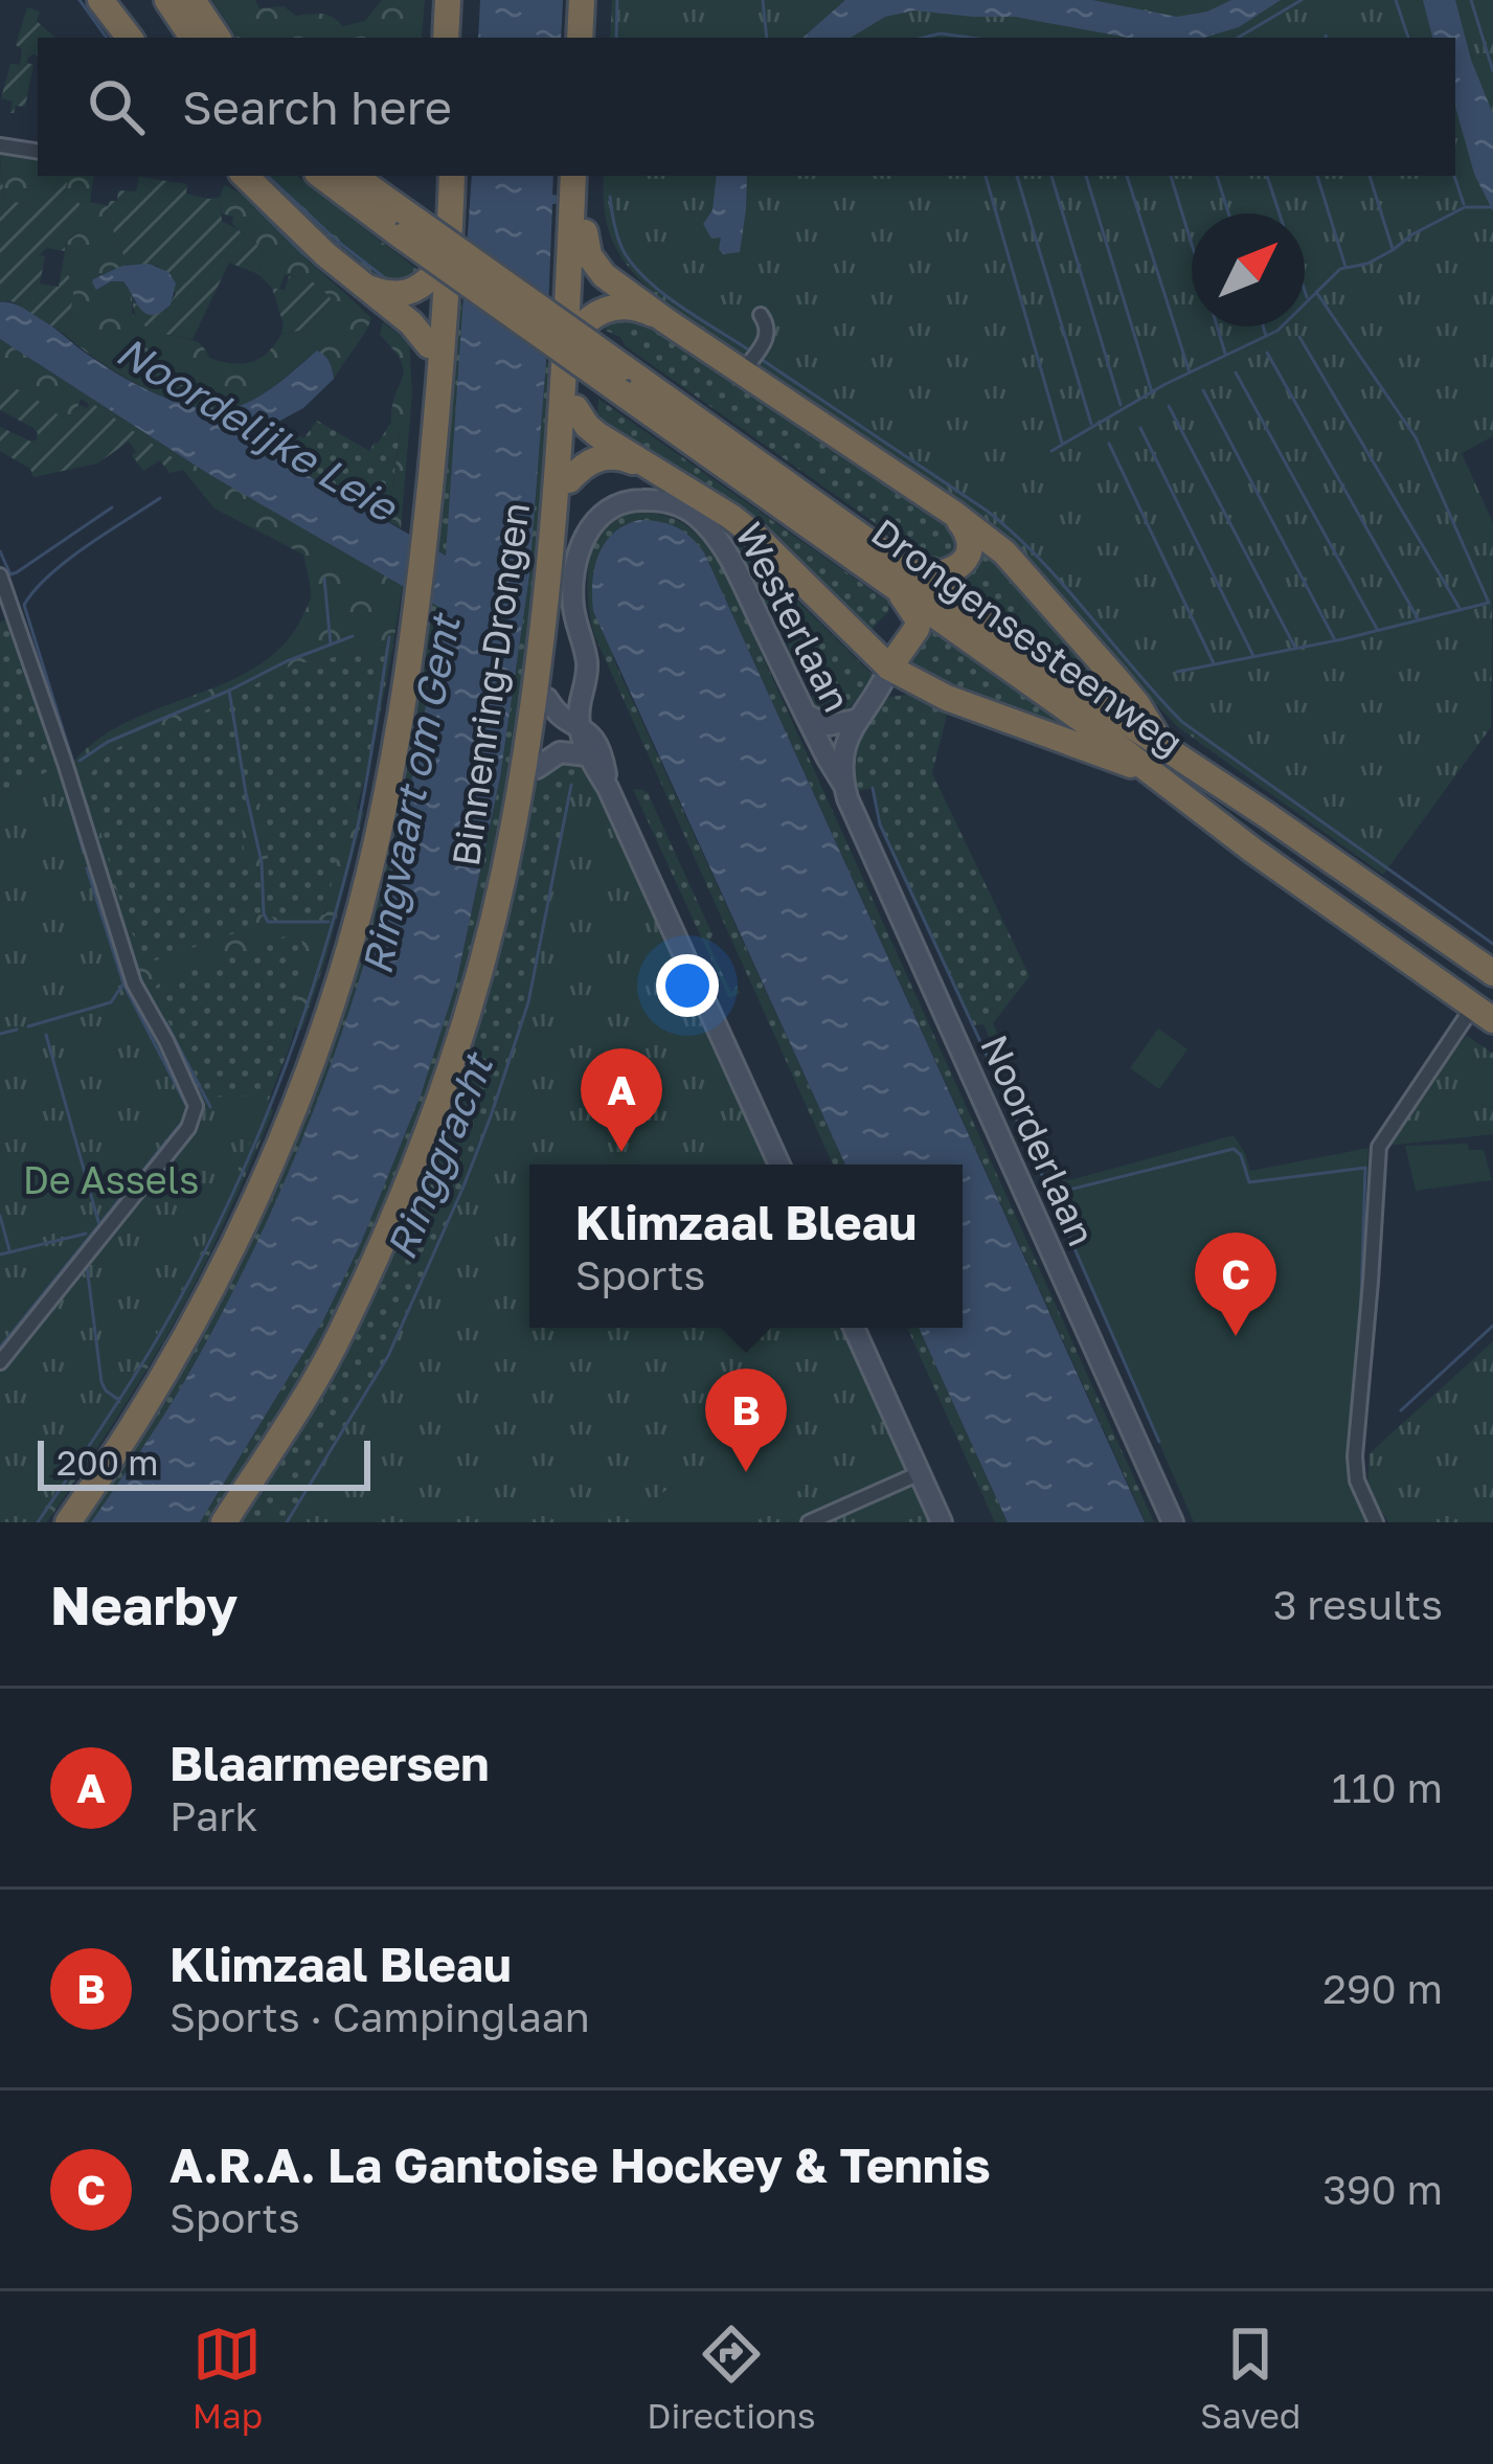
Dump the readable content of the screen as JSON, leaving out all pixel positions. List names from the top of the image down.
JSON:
{
  "streets": {
    "highway": ["Drongensesteenweg", "Binnenring-Drongen"],
    "street": ["Westerlaan", "Noorderlaan"]
  },
  "crossings": [
    ["Westerlaan", "Noorderlaan"]
  ],
  "water": ["Noordelijke Leie", "Ringvaart om Gent", "Ringgracht"],
  "parks": ["De Assels"],
  "scale_bar": "200 m",
  "north": "top right",
  "page": {
    "search": "Search here",
    "pins": ["A", "C", "B"],
    "popup": ["Klimzaal Bleau", "Sports"],
    "scale": "200 m",
    "heading": ["Nearby", "3 results"],
    "list": [
      {
        "mark": "A",
        "name": "Blaarmeersen",
        "note": "Park",
        "value": "110 m"
      },
      {
        "mark": "B",
        "name": "Klimzaal Bleau",
        "note": "Sports · Campinglaan",
        "value": "290 m"
      },
      {
        "mark": "C",
        "name": "A.R.A. La Gantoise Hockey & Tennis",
        "note": "Sports",
        "value": "390 m"
      }
    ],
    "nav": ["Map", "Directions", "Saved"]
  }
}
